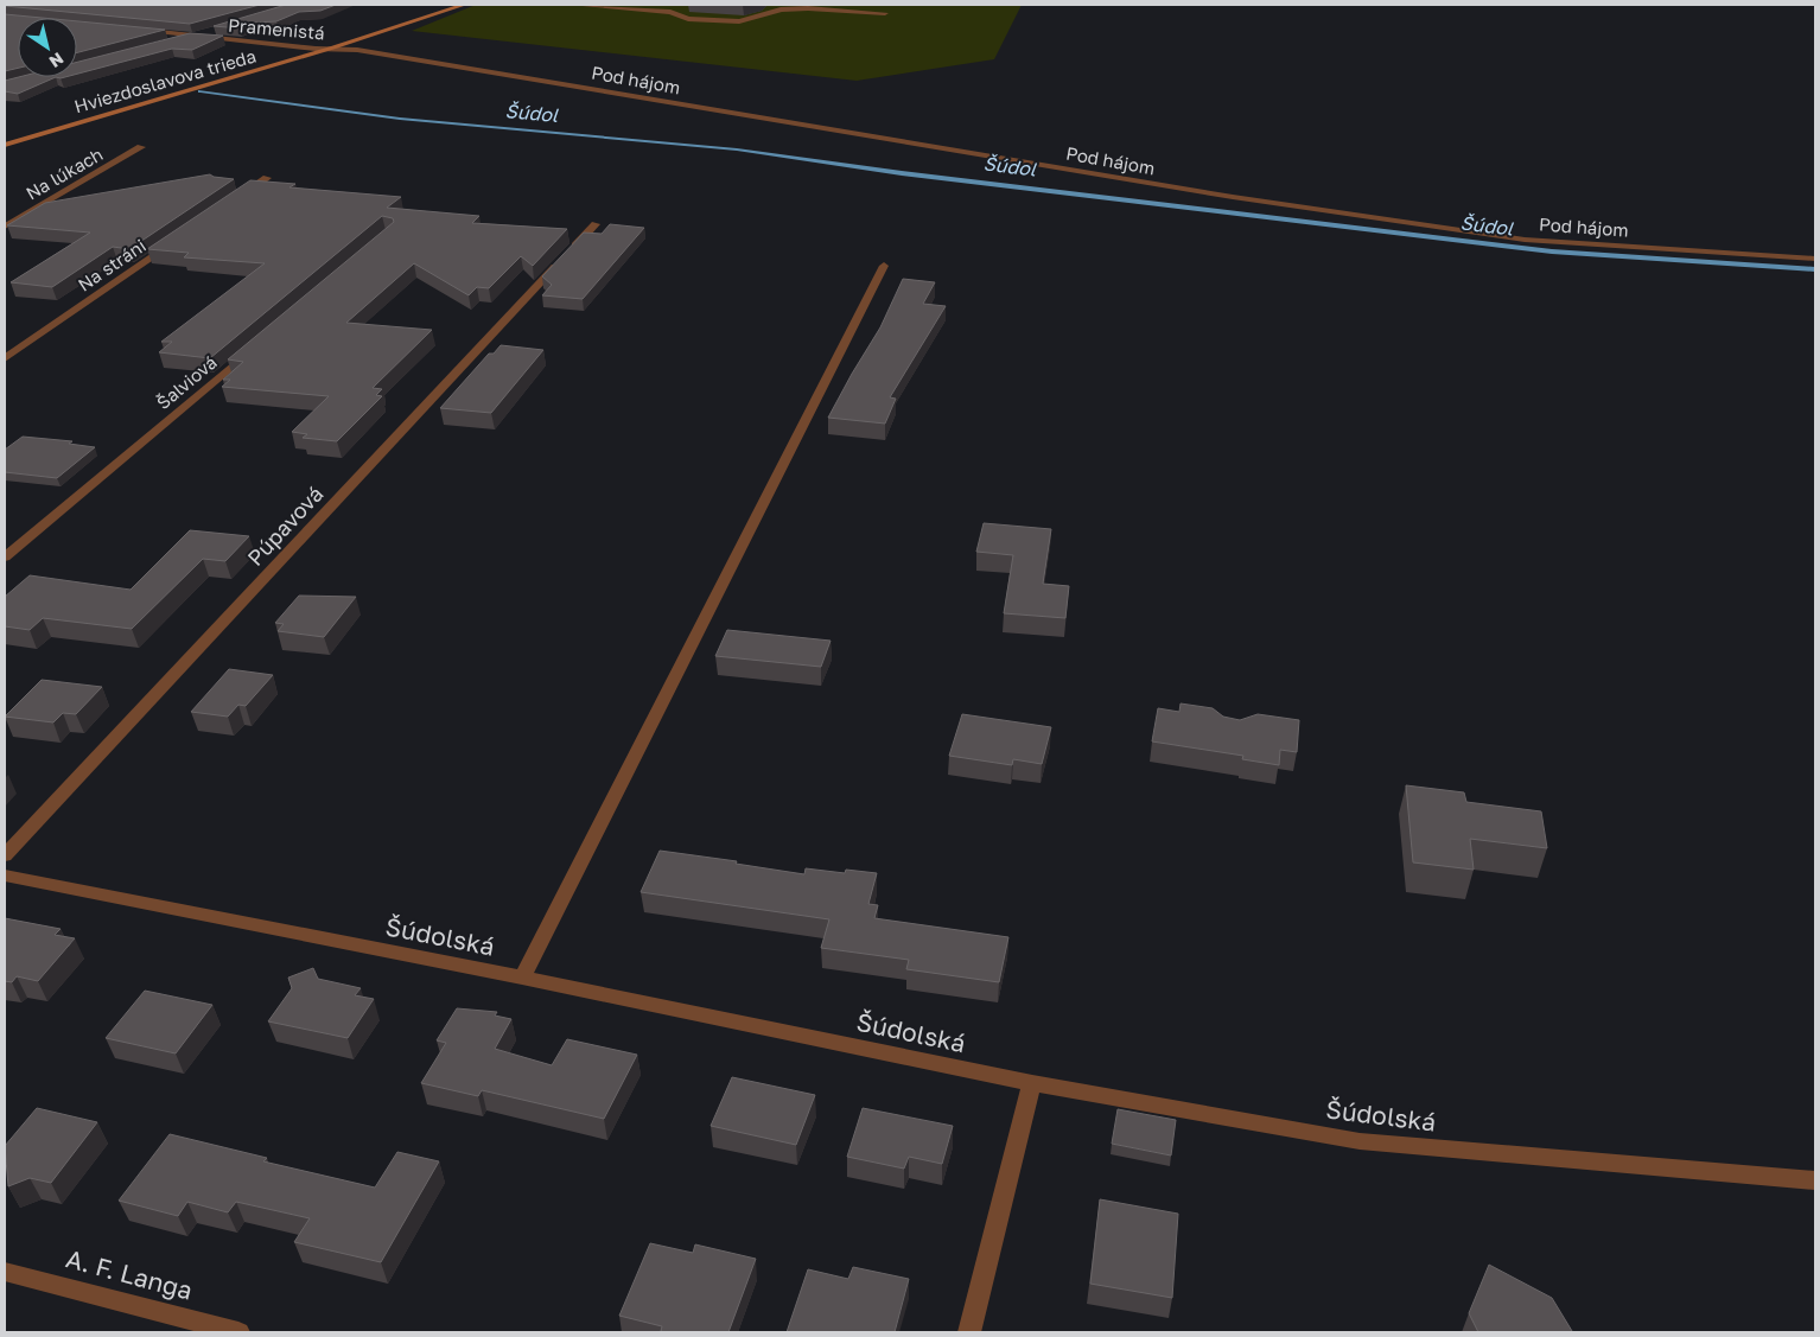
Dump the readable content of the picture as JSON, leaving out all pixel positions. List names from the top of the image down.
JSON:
{
  "streets": {
    "street": [
      "Pramenistá",
      "Pod hájom",
      "Hviezdoslavova trieda",
      "Na lúkach",
      "Na stráni",
      "Šalviová",
      "Púpavová",
      "Šúdolská",
      "A. F. Langa"
    ]
  },
  "crossings": [
    ["Pramenistá", "Pod hájom"],
    ["Pramenistá", "Hviezdoslavova trieda"],
    ["Pod hájom", "Hviezdoslavova trieda"]
  ],
  "water": ["Šúdol"],
  "north": "bottom right"
}
